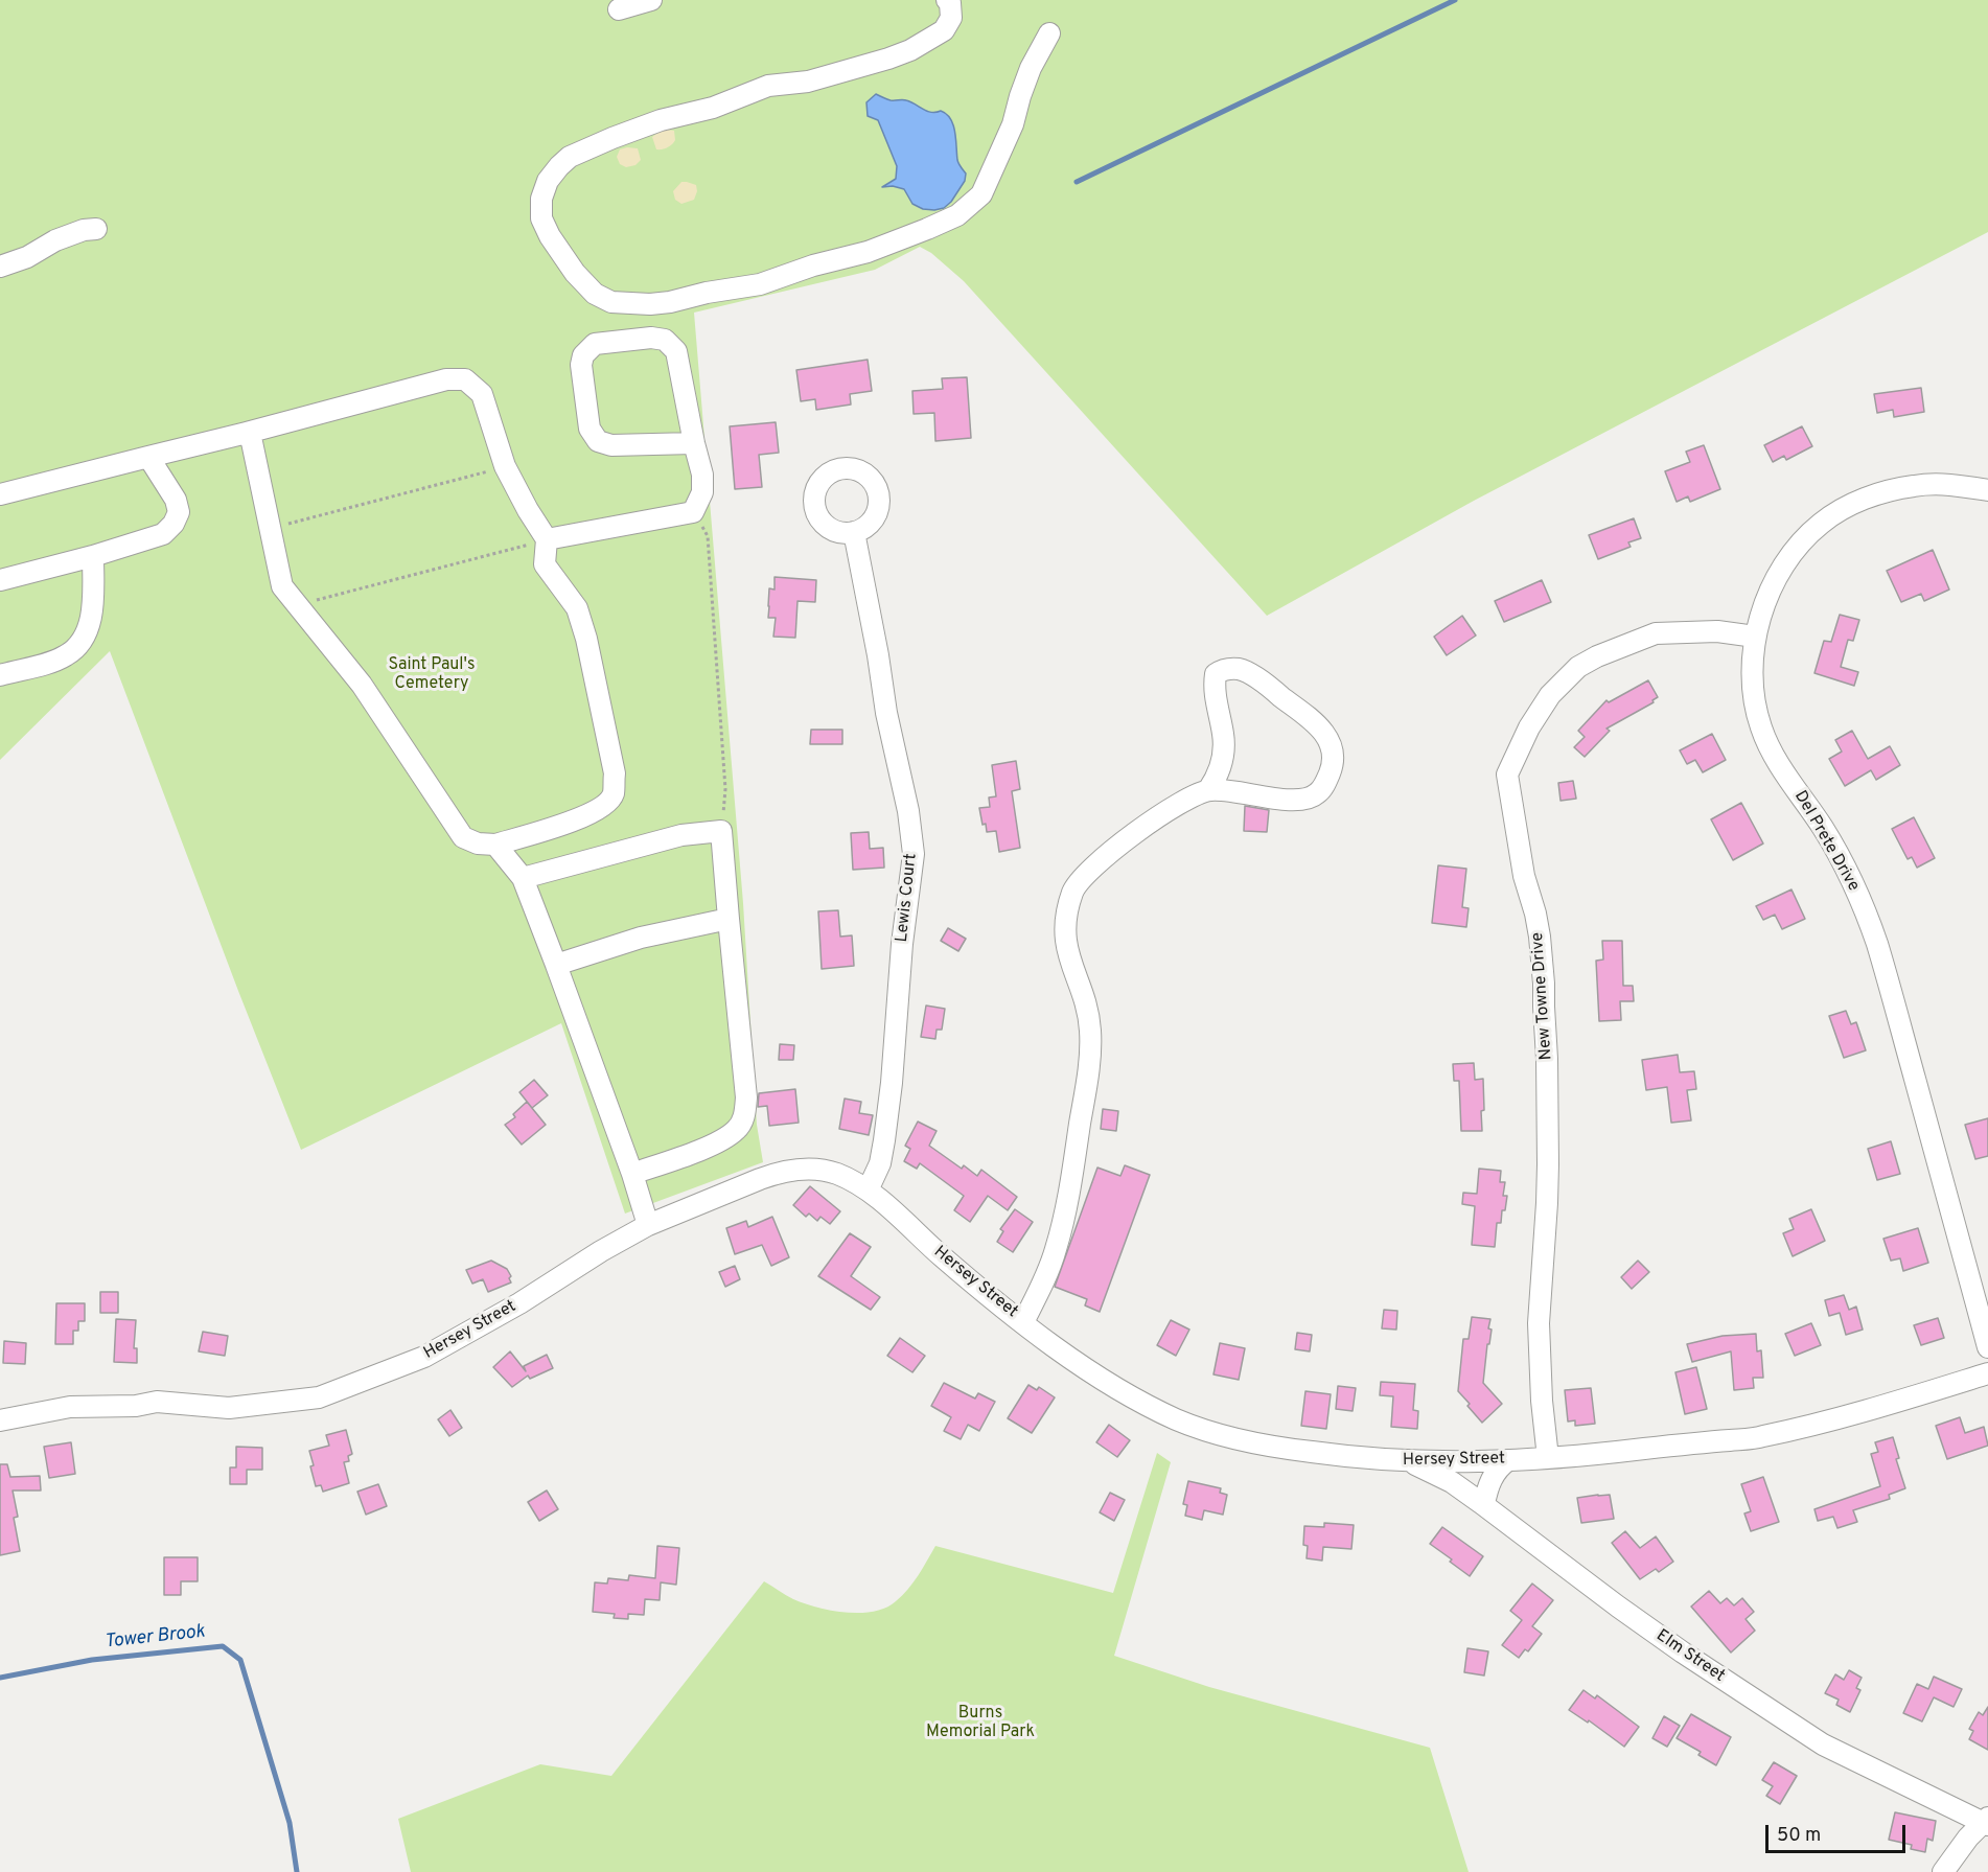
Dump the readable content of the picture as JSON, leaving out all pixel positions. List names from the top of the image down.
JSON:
{
  "streets": {
    "street": [
      "Del Prete Drive",
      "Lewis Court",
      "New Towne Drive",
      "Hersey Street",
      "Elm Street"
    ]
  },
  "crossings": [
    ["Del Prete Drive", "New Towne Drive"],
    ["Lewis Court", "Hersey Street"],
    ["New Towne Drive", "Hersey Street"],
    ["Hersey Street", "Elm Street"]
  ],
  "water": ["Tower Brook"],
  "parks": ["Saint Paul's Cemetery", "Burns Memorial Park"],
  "scale_bar": "50 m"
}
